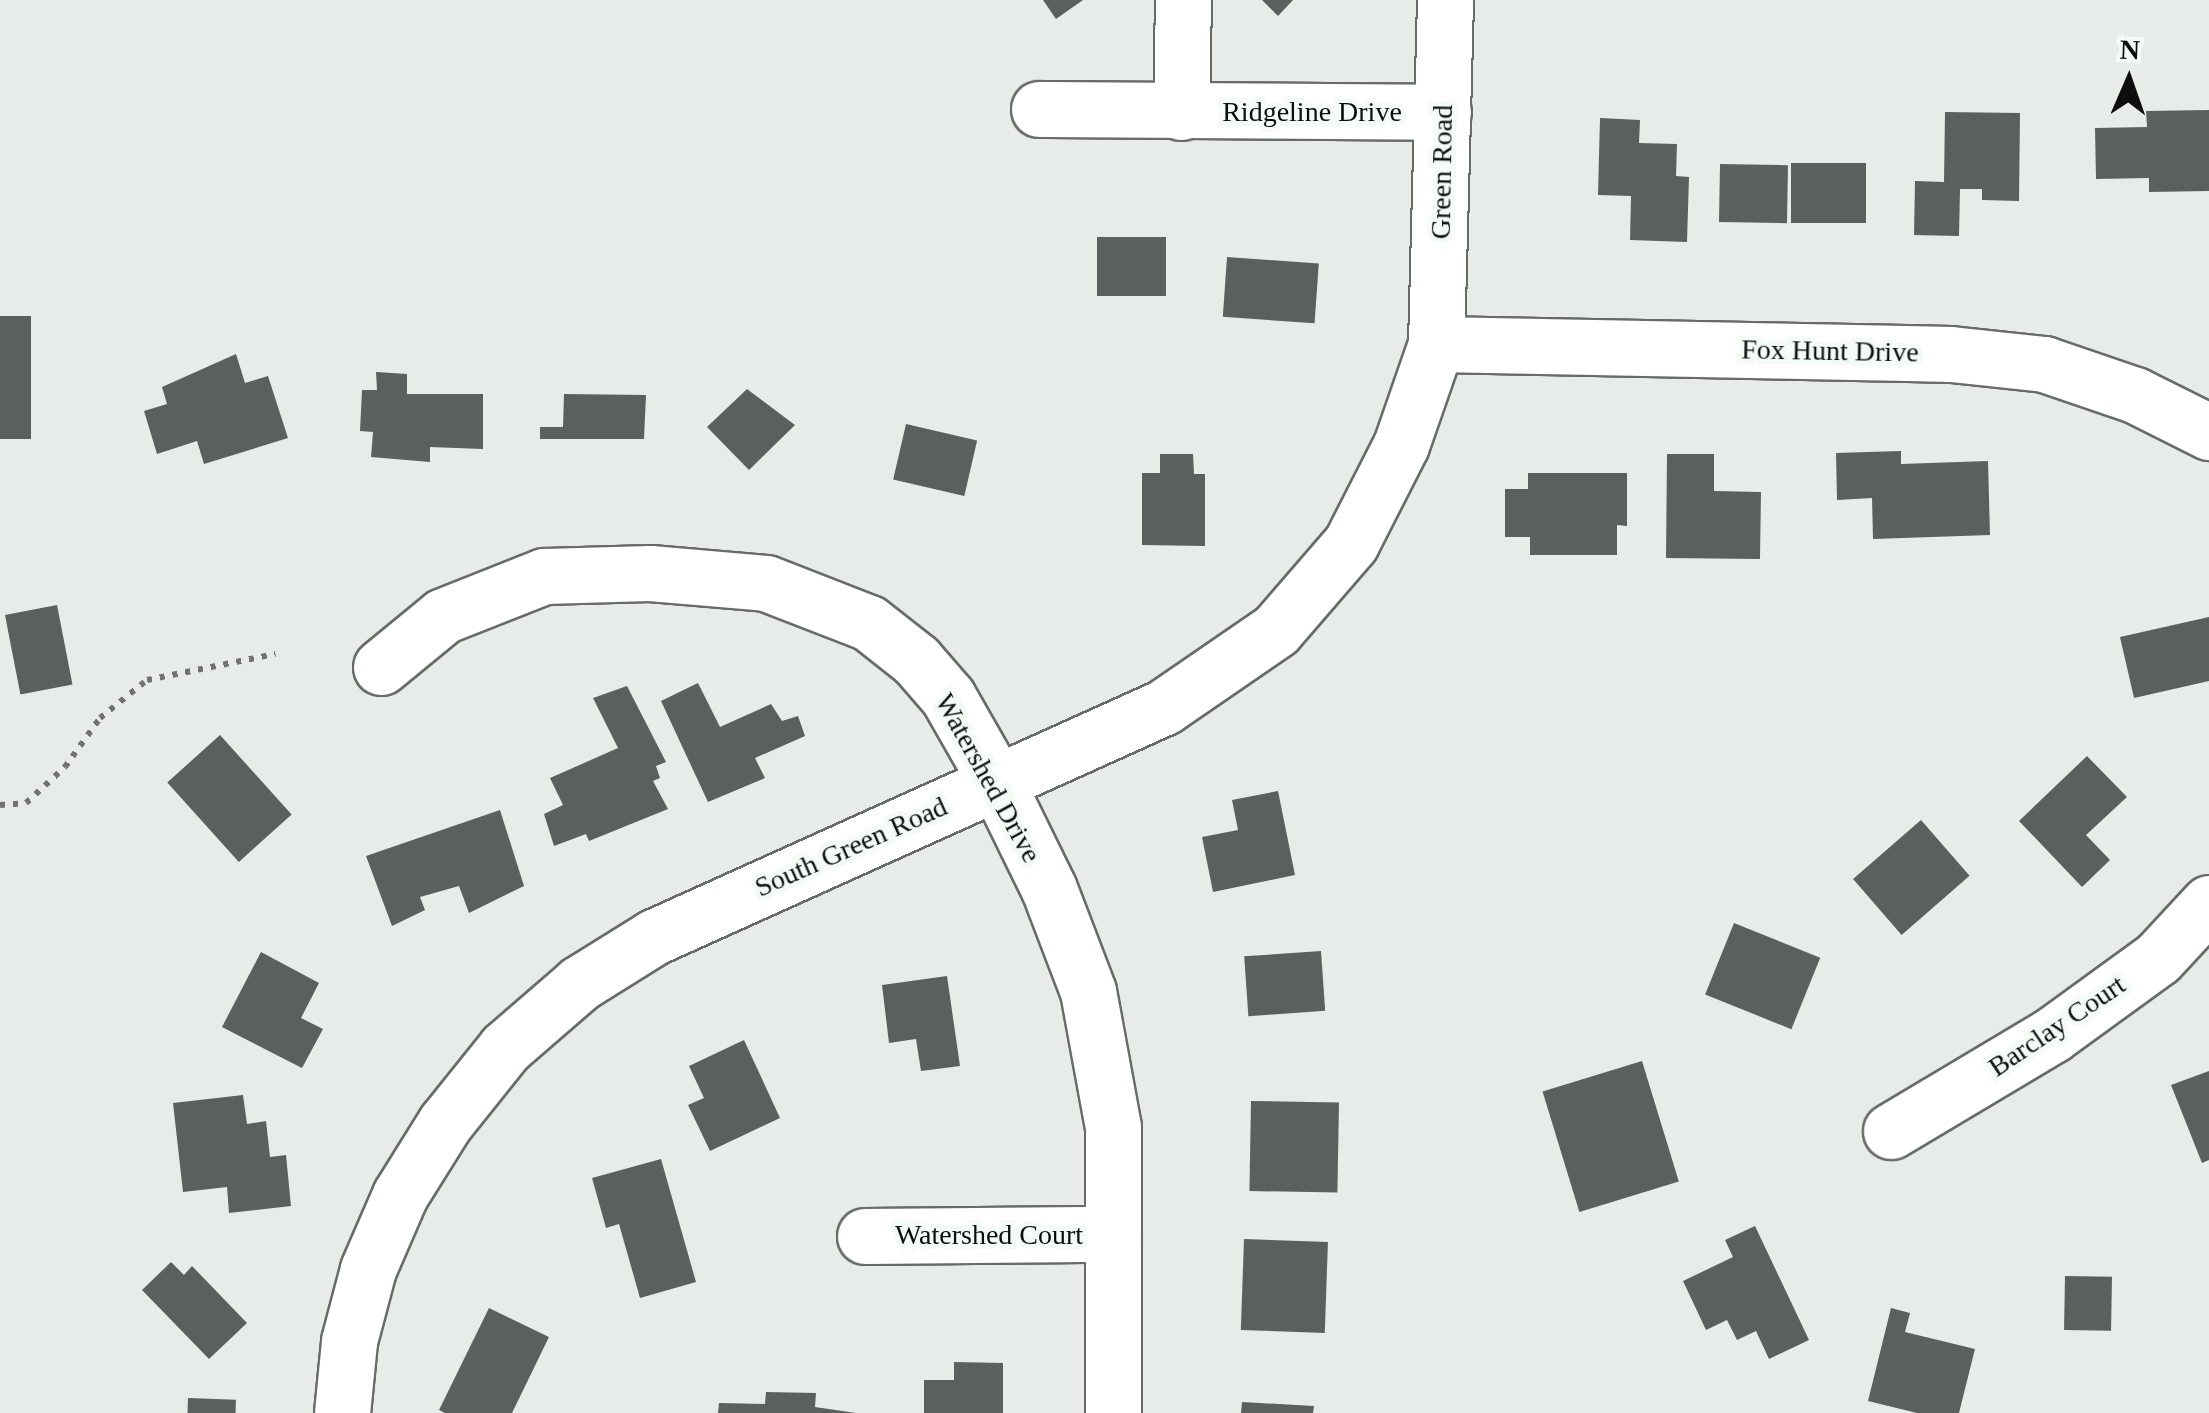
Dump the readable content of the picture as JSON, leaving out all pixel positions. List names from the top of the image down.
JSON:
{
  "streets": {
    "street": [
      "Ridgeline Drive",
      "Green Road",
      "Fox Hunt Drive",
      "Watershed Drive",
      "South Green Road",
      "Barclay Court",
      "Watershed Court"
    ]
  },
  "crossings": [
    ["Ridgeline Drive", "Green Road"],
    ["Green Road", "Fox Hunt Drive"],
    ["Green Road", "South Green Road"],
    ["Fox Hunt Drive", "South Green Road"],
    ["Watershed Drive", "South Green Road"],
    ["Watershed Drive", "Watershed Court"]
  ],
  "north": "top"
}
